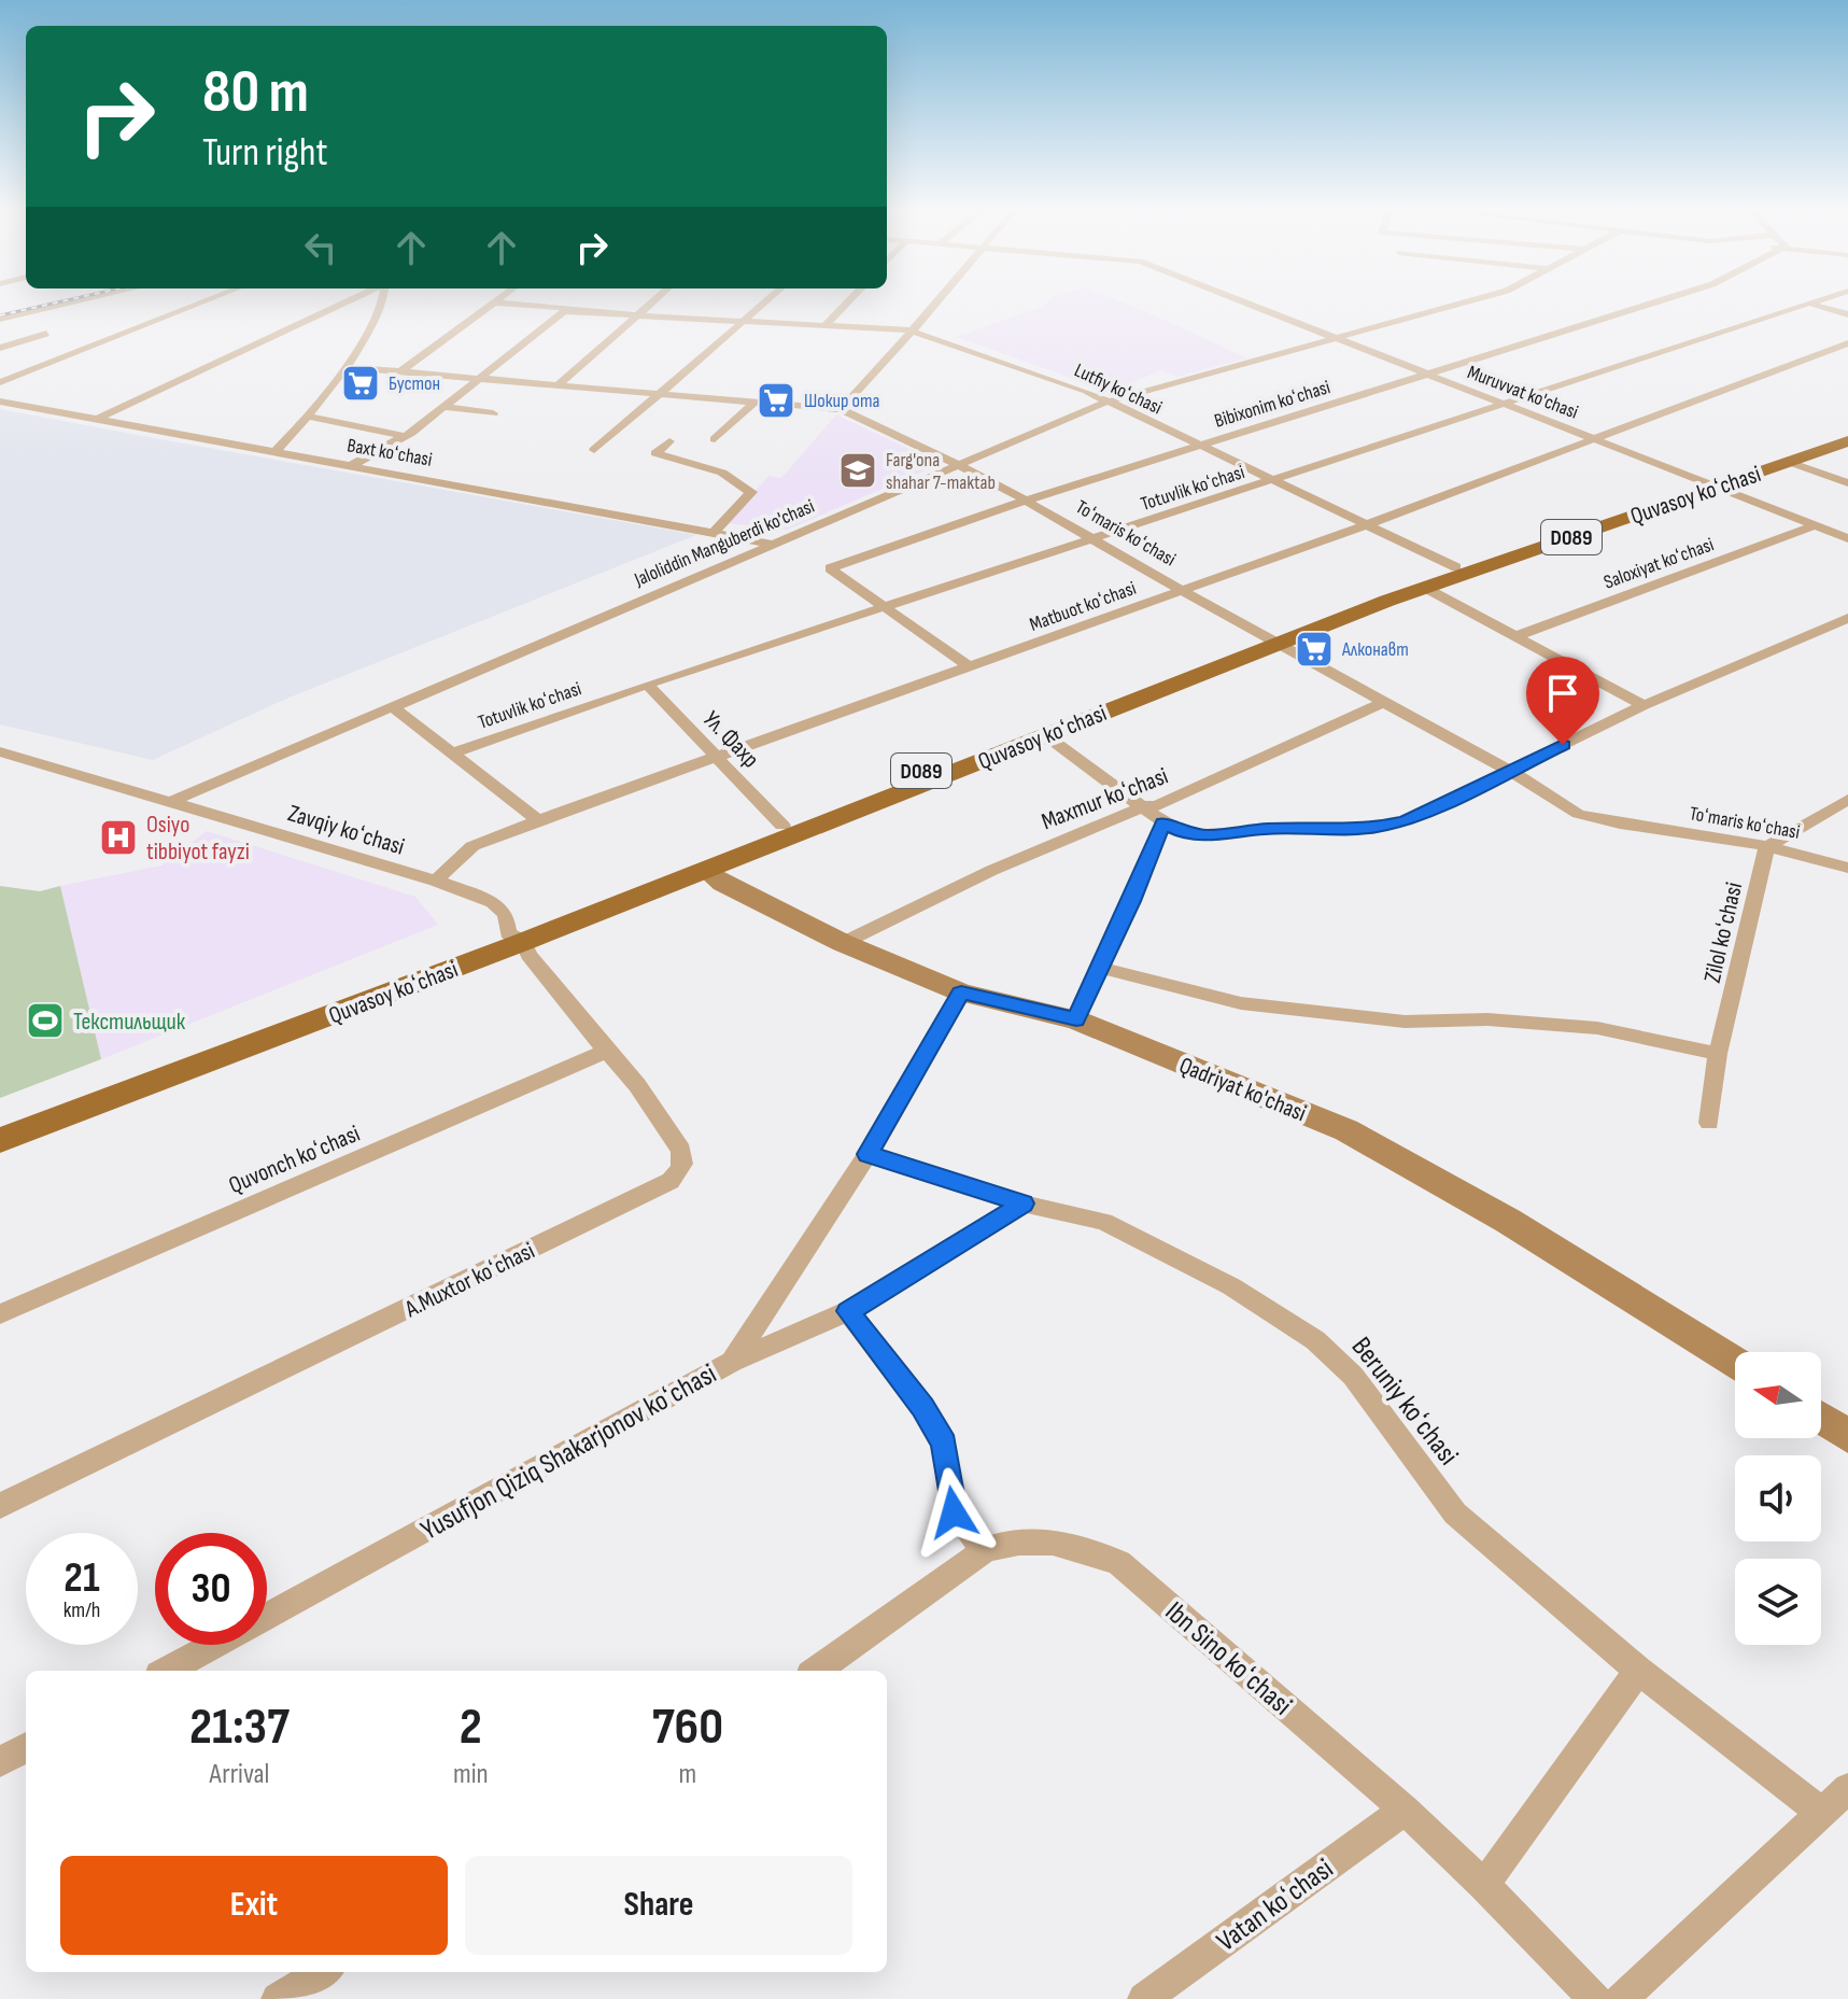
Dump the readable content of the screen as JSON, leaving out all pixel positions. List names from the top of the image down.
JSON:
{
  "streets": {
    "main road": ["Quvasoy koʻchasi", "D089"],
    "street": [
      "Lutfiy koʻchasi",
      "Muruvvat ko'chasi",
      "Bibixonim koʻchasi",
      "Baxt koʻchasi",
      "Totuvlik koʻchasi",
      "Toʻmaris koʻchasi",
      "Jaloliddin Manguberdi ko'chasi",
      "Saloxiyat koʻchasi",
      "Matbuot koʻchasi",
      "Ул. Фахр",
      "Maxmur koʻchasi",
      "Zavqiy koʻchasi",
      "Zilol koʻchasi",
      "Qadriyat ko'chasi",
      "Quvonch koʻchasi",
      "A.Muxtor koʻchasi",
      "Beruniy koʻchasi",
      "Yusufjon Qiziq Shakarjonov koʻchasi",
      "Ibn Sino koʻchasi",
      "Vatan koʻchasi"
    ]
  },
  "crossings": [
    ["Lutfiy koʻchasi", "Bibixonim koʻchasi"],
    ["Lutfiy koʻchasi", "Totuvlik koʻchasi"],
    ["Lutfiy koʻchasi", "Quvasoy koʻchasi"],
    ["Lutfiy koʻchasi", "Jaloliddin Manguberdi ko'chasi"],
    ["Lutfiy koʻchasi", "Matbuot koʻchasi"],
    ["Muruvvat ko'chasi", "Bibixonim koʻchasi"],
    ["Muruvvat ko'chasi", "Totuvlik koʻchasi"],
    ["Muruvvat ko'chasi", "Quvasoy koʻchasi"],
    ["Muruvvat ko'chasi", "Jaloliddin Manguberdi ko'chasi"],
    ["Muruvvat ko'chasi", "Saloxiyat koʻchasi"],
    ["Muruvvat ko'chasi", "Matbuot koʻchasi"],
    ["Bibixonim koʻchasi", "Totuvlik koʻchasi"],
    ["Bibixonim koʻchasi", "Toʻmaris koʻchasi"],
    ["Baxt koʻchasi", "Jaloliddin Manguberdi ko'chasi"],
    ["Totuvlik koʻchasi", "Toʻmaris koʻchasi"],
    ["Totuvlik koʻchasi", "Ул. Фахр"],
    ["Quvasoy koʻchasi", "Toʻmaris koʻchasi"],
    ["Quvasoy koʻchasi", "Ул. Фахр"],
    ["Quvasoy koʻchasi", "Zavqiy koʻchasi"],
    ["Quvasoy koʻchasi", "Qadriyat ko'chasi"],
    ["Quvasoy koʻchasi", "A.Muxtor koʻchasi"],
    ["Toʻmaris koʻchasi", "Jaloliddin Manguberdi ko'chasi"],
    ["Toʻmaris koʻchasi", "Matbuot koʻchasi"],
    ["Toʻmaris koʻchasi", "Maxmur koʻchasi"],
    ["Toʻmaris koʻchasi", "Zilol koʻchasi"],
    ["Jaloliddin Manguberdi ko'chasi", "Zavqiy koʻchasi"],
    ["Matbuot koʻchasi", "Ул. Фахр"],
    ["Matbuot koʻchasi", "Zavqiy koʻchasi"],
    ["Maxmur koʻchasi", "Qadriyat ko'chasi"],
    ["Zavqiy koʻchasi", "A.Muxtor koʻchasi"],
    ["Qadriyat ko'chasi", "Yusufjon Qiziq Shakarjonov koʻchasi"],
    ["Quvonch koʻchasi", "A.Muxtor koʻchasi"],
    ["Beruniy koʻchasi", "Yusufjon Qiziq Shakarjonov koʻchasi"],
    ["Ibn Sino koʻchasi", "Vatan koʻchasi"]
  ],
  "places": {
    "supermarket": ["Бустон", "Шокир ота", "Алконавт"],
    "school or university": ["Farg'ona shahar 7-maktab"],
    "hospital": ["Osiyo tibbiyot fayzi"],
    "sports": ["Текстильщик"]
  },
  "north": "left",
  "page": {
    "turn": ["80 m", "Turn right"],
    "speed": "21 km/h",
    "limit": "30",
    "eta": [
      "21:37",
      "Arrival",
      "2",
      "min",
      "760",
      "m"
    ],
    "buttons": ["Exit", "Share"]
  }
}
